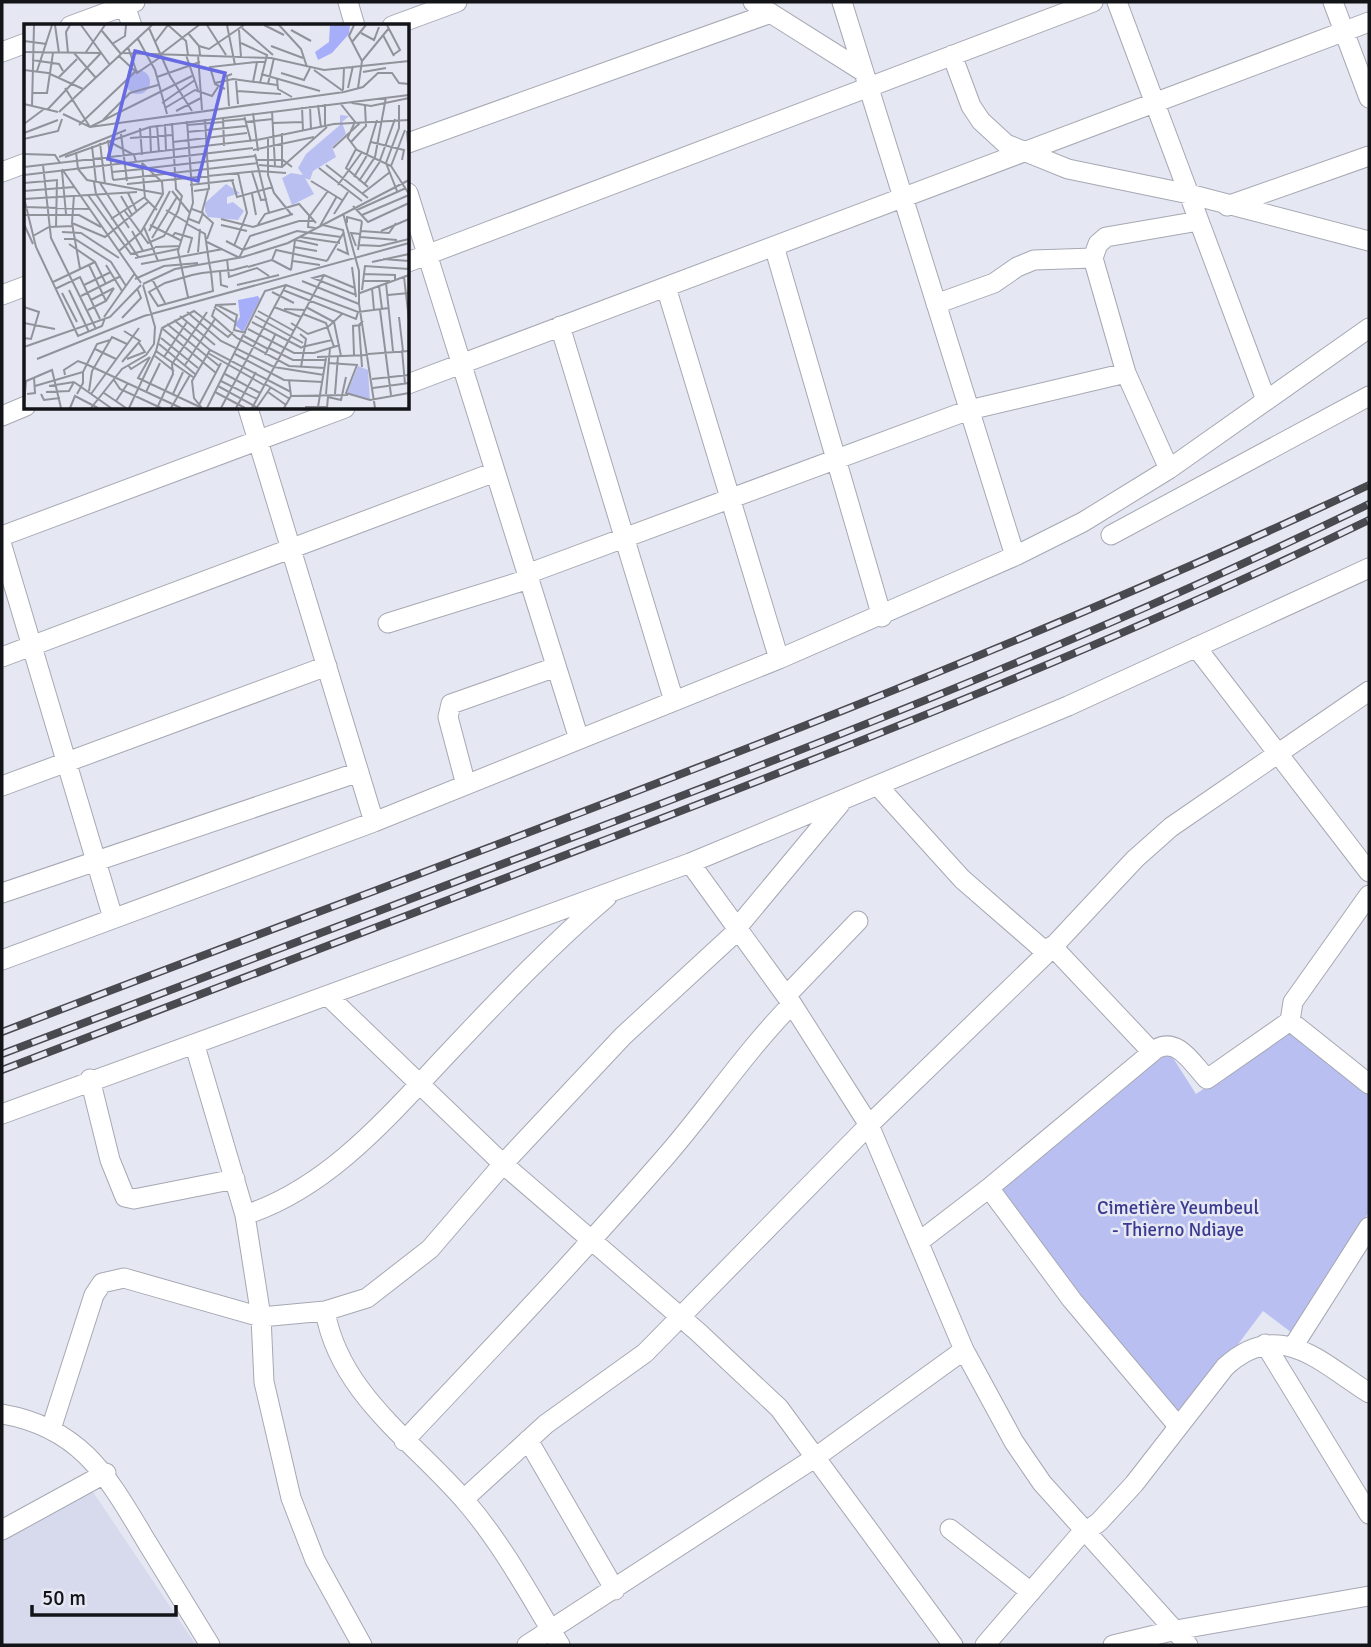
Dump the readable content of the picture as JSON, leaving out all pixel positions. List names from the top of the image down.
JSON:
{
  "parks": ["Cimetière Yeumbeul - Thierno Ndiaye"],
  "scale_bar": "50 m"
}
